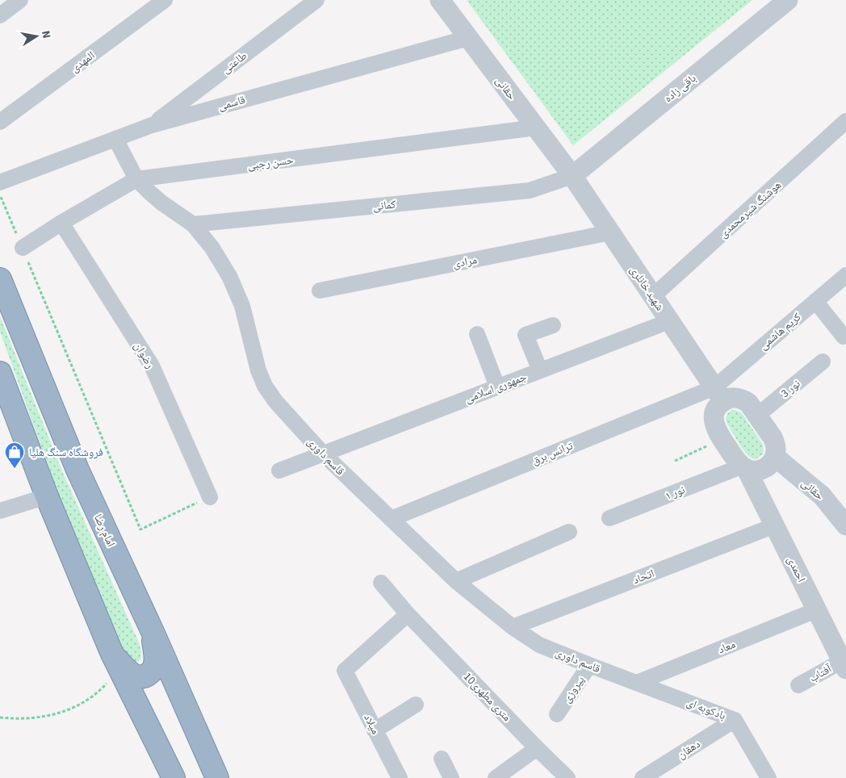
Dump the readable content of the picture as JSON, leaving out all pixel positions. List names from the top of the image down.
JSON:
{
  "streets": {
    "highway": ["امام رضا"],
    "street": [
      "المهدی",
      "طاعتی",
      "حقانی",
      "باقی زاده",
      "قاسمی",
      "حسن رجبی",
      "کمانی",
      "هوشنگ شیرمحمدی",
      "مرادی",
      "شهید خانلری",
      "کریم هاشمی",
      "رضوان",
      "جمهوری اسلامی",
      "نور 3",
      "ترانس برق",
      "قاسم داوری",
      "نور ۱",
      "احمدی",
      "اتحاد",
      "معاد",
      "آفتاب",
      "پیروزی",
      "10متری مطهری",
      "بادکوبه ای",
      "میلاد",
      "دهقان"
    ]
  },
  "crossings": [
    ["طاعتی", "قاسمی"],
    ["حقانی", "باقی زاده"],
    ["حقانی", "قاسمی"],
    ["حقانی", "حسن رجبی"],
    ["حقانی", "کمانی"],
    ["حقانی", "شهید خانلری"],
    ["باقی زاده", "کمانی"],
    ["باقی زاده", "شهید خانلری"],
    ["قاسمی", "قاسم داوری"],
    ["حسن رجبی", "رضوان"],
    ["حسن رجبی", "قاسم داوری"],
    ["کمانی", "شهید خانلری"],
    ["کمانی", "قاسم داوری"],
    ["هوشنگ شیرمحمدی", "شهید خانلری"],
    ["مرادی", "شهید خانلری"],
    ["شهید خانلری", "کریم هاشمی"],
    ["شهید خانلری", "جمهوری اسلامی"],
    ["شهید خانلری", "ترانس برق"],
    ["شهید خانلری", "احمدی"],
    ["کریم هاشمی", "ترانس برق"],
    ["کریم هاشمی", "احمدی"],
    ["جمهوری اسلامی", "قاسم داوری"],
    ["ترانس برق", "قاسم داوری"],
    ["ترانس برق", "احمدی"],
    ["قاسم داوری", "اتحاد"],
    ["قاسم داوری", "معاد"],
    ["قاسم داوری", "پیروزی"],
    ["قاسم داوری", "بادکوبه ای"],
    ["نور ۱", "احمدی"],
    ["احمدی", "اتحاد"],
    ["احمدی", "معاد"],
    ["احمدی", "آفتاب"],
    ["معاد", "بادکوبه ای"],
    ["10متری مطهری", "میلاد"],
    ["بادکوبه ای", "دهقان"]
  ],
  "places": {
    "shop": ["فروشگاه سنگ هلیا"]
  },
  "north": "right"
}
